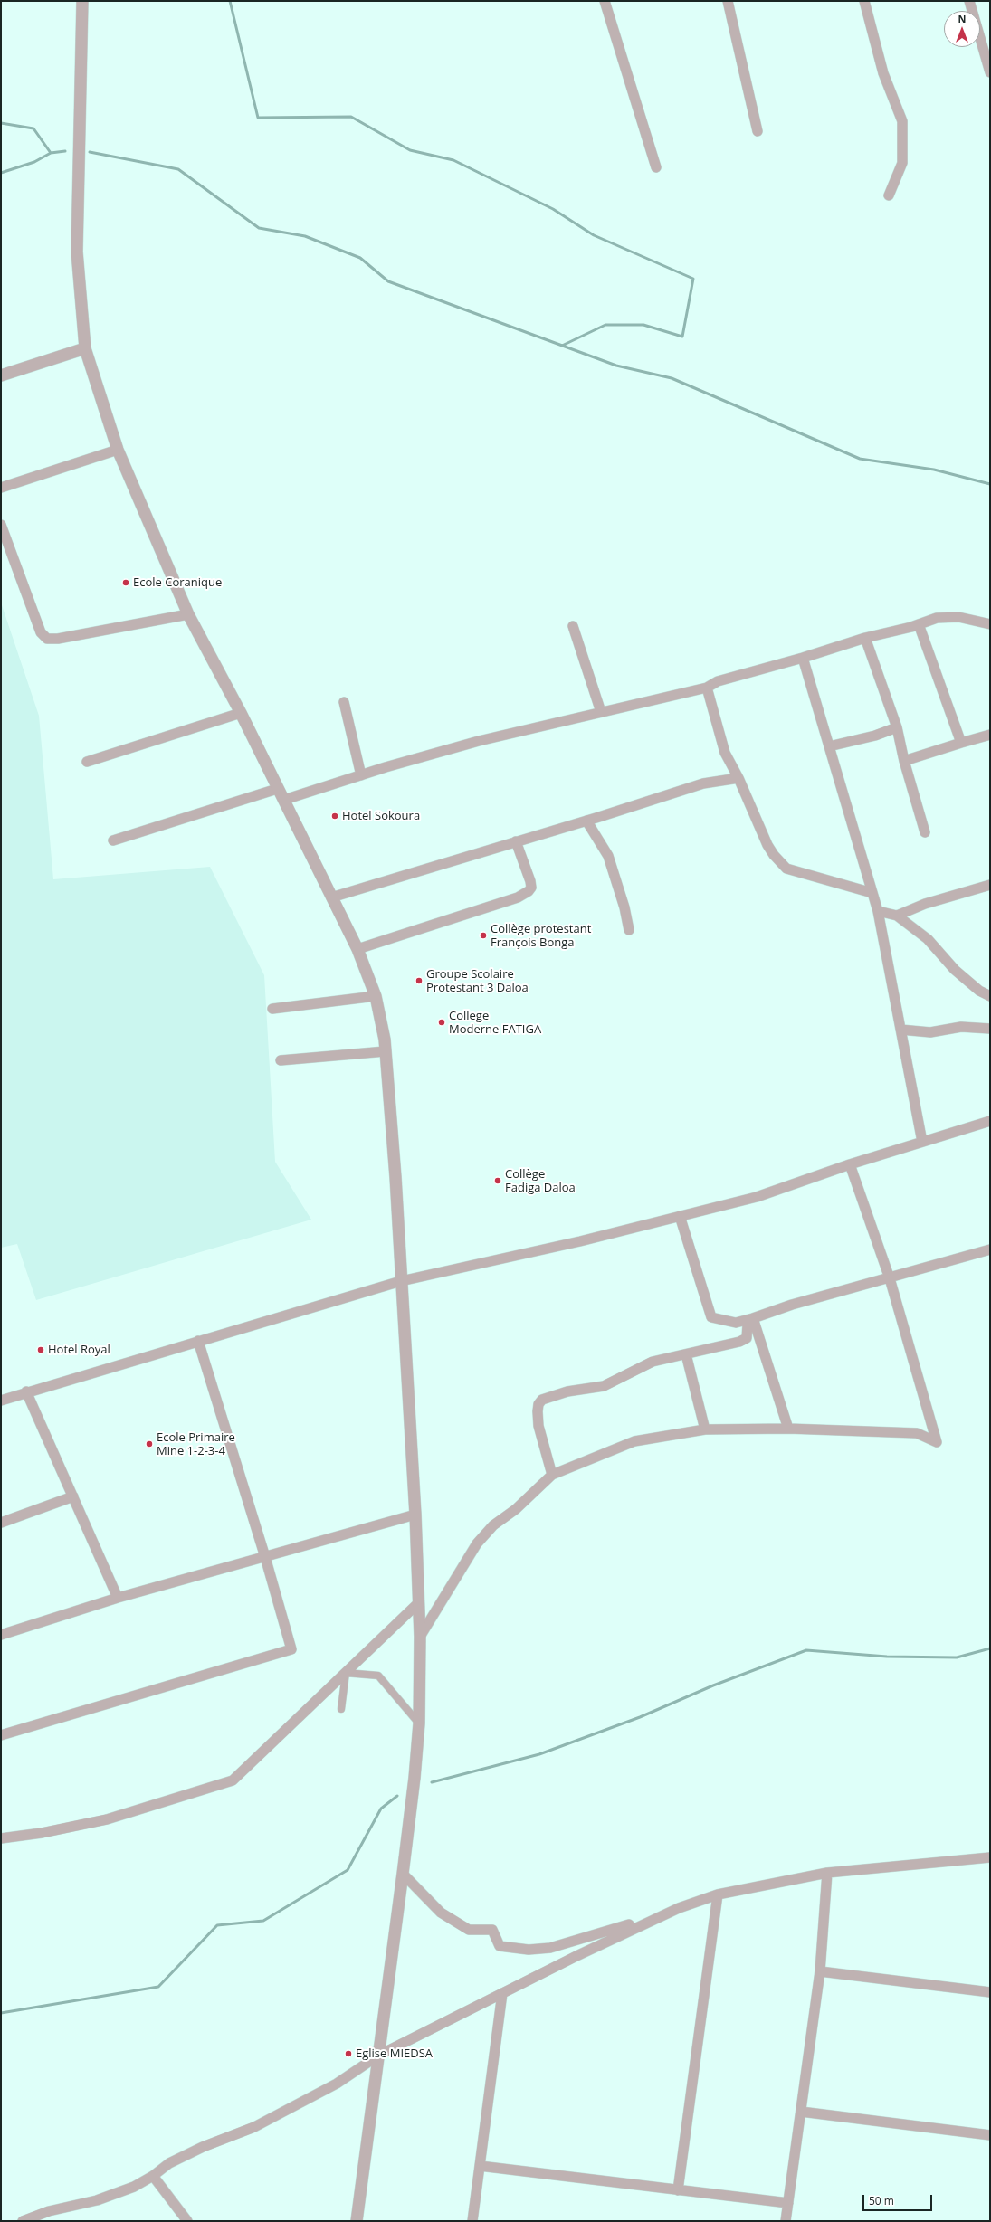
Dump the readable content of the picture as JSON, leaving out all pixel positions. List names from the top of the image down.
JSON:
{
  "places": [
    "Ecole Coranique",
    "Hotel Sokoura",
    "Collège protestant François Bonga",
    "Groupe Scolaire Protestant 3 Daloa",
    "College Moderne FATIGA",
    "Collège Fadiga Daloa",
    "Hotel Royal",
    "Ecole Primaire Mine 1-2-3-4",
    "Eglise MIEDSA"
  ],
  "scale_bar": "50 m",
  "north": "top"
}
